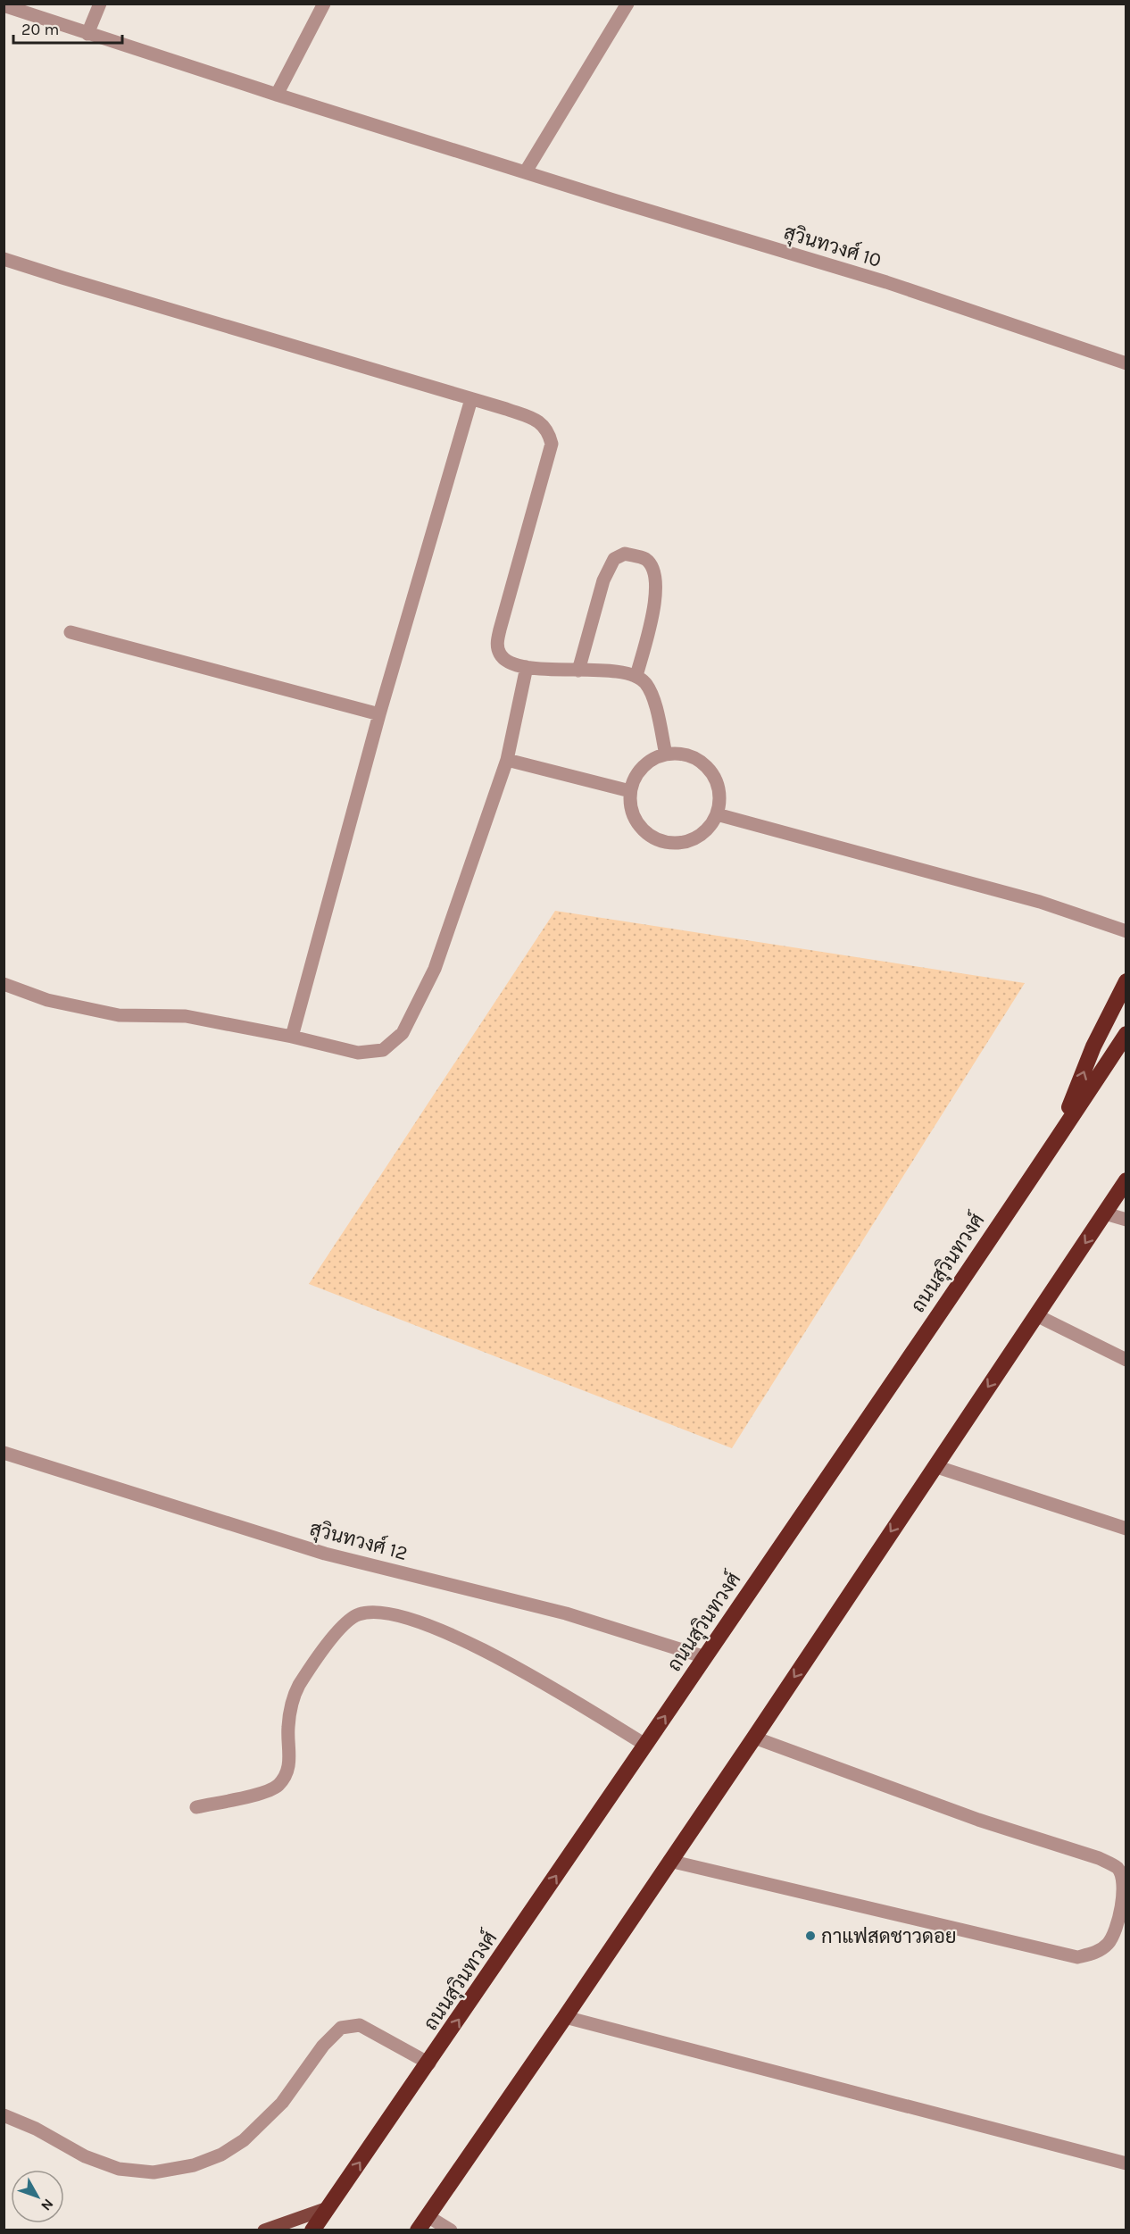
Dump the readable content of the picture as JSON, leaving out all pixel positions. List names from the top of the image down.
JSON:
{
  "streets": {
    "highway": ["ถนนสุวินทวงศ์"],
    "street": ["สุวินทวงศ์ 10", "สุวินทวงศ์ 12"]
  },
  "crossings": [
    ["ถนนสุวินทวงศ์", "สุวินทวงศ์ 12"]
  ],
  "places": ["กาแฟสดชาวดอย"],
  "scale_bar": "20 m",
  "north": "bottom right"
}
